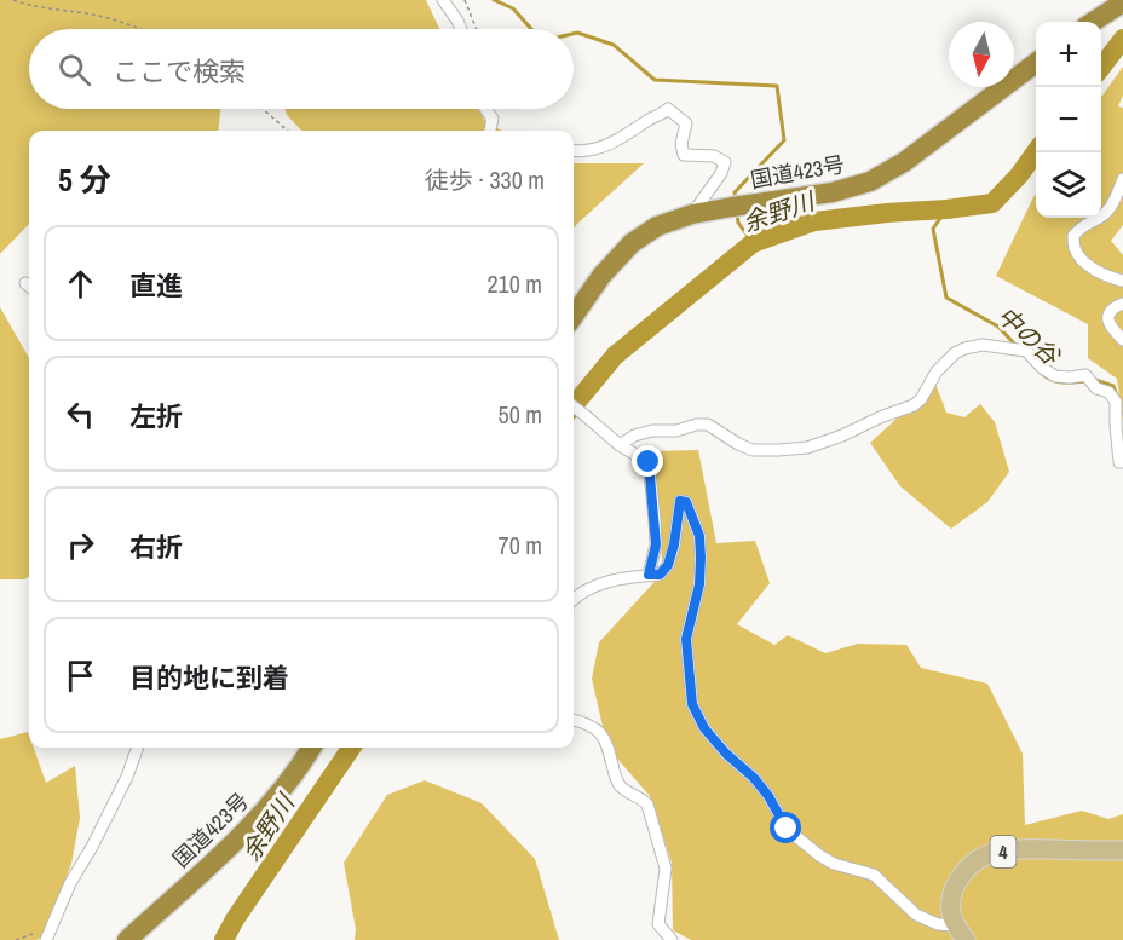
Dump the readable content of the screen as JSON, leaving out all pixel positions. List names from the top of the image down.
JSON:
{
  "streets": {
    "highway": ["国道423号"],
    "main road": ["4"]
  },
  "water": ["余野川", "中の谷"],
  "north": "bottom",
  "page": {
    "map_buttons": ["+", "−"],
    "search": "ここで検索",
    "heading": ["5 分", "徒歩 · 330 m"],
    "list": [
      ["直進", "210 m"],
      ["左折", "50 m"],
      ["右折", "70 m"],
      "目的地に到着"
    ]
  }
}
